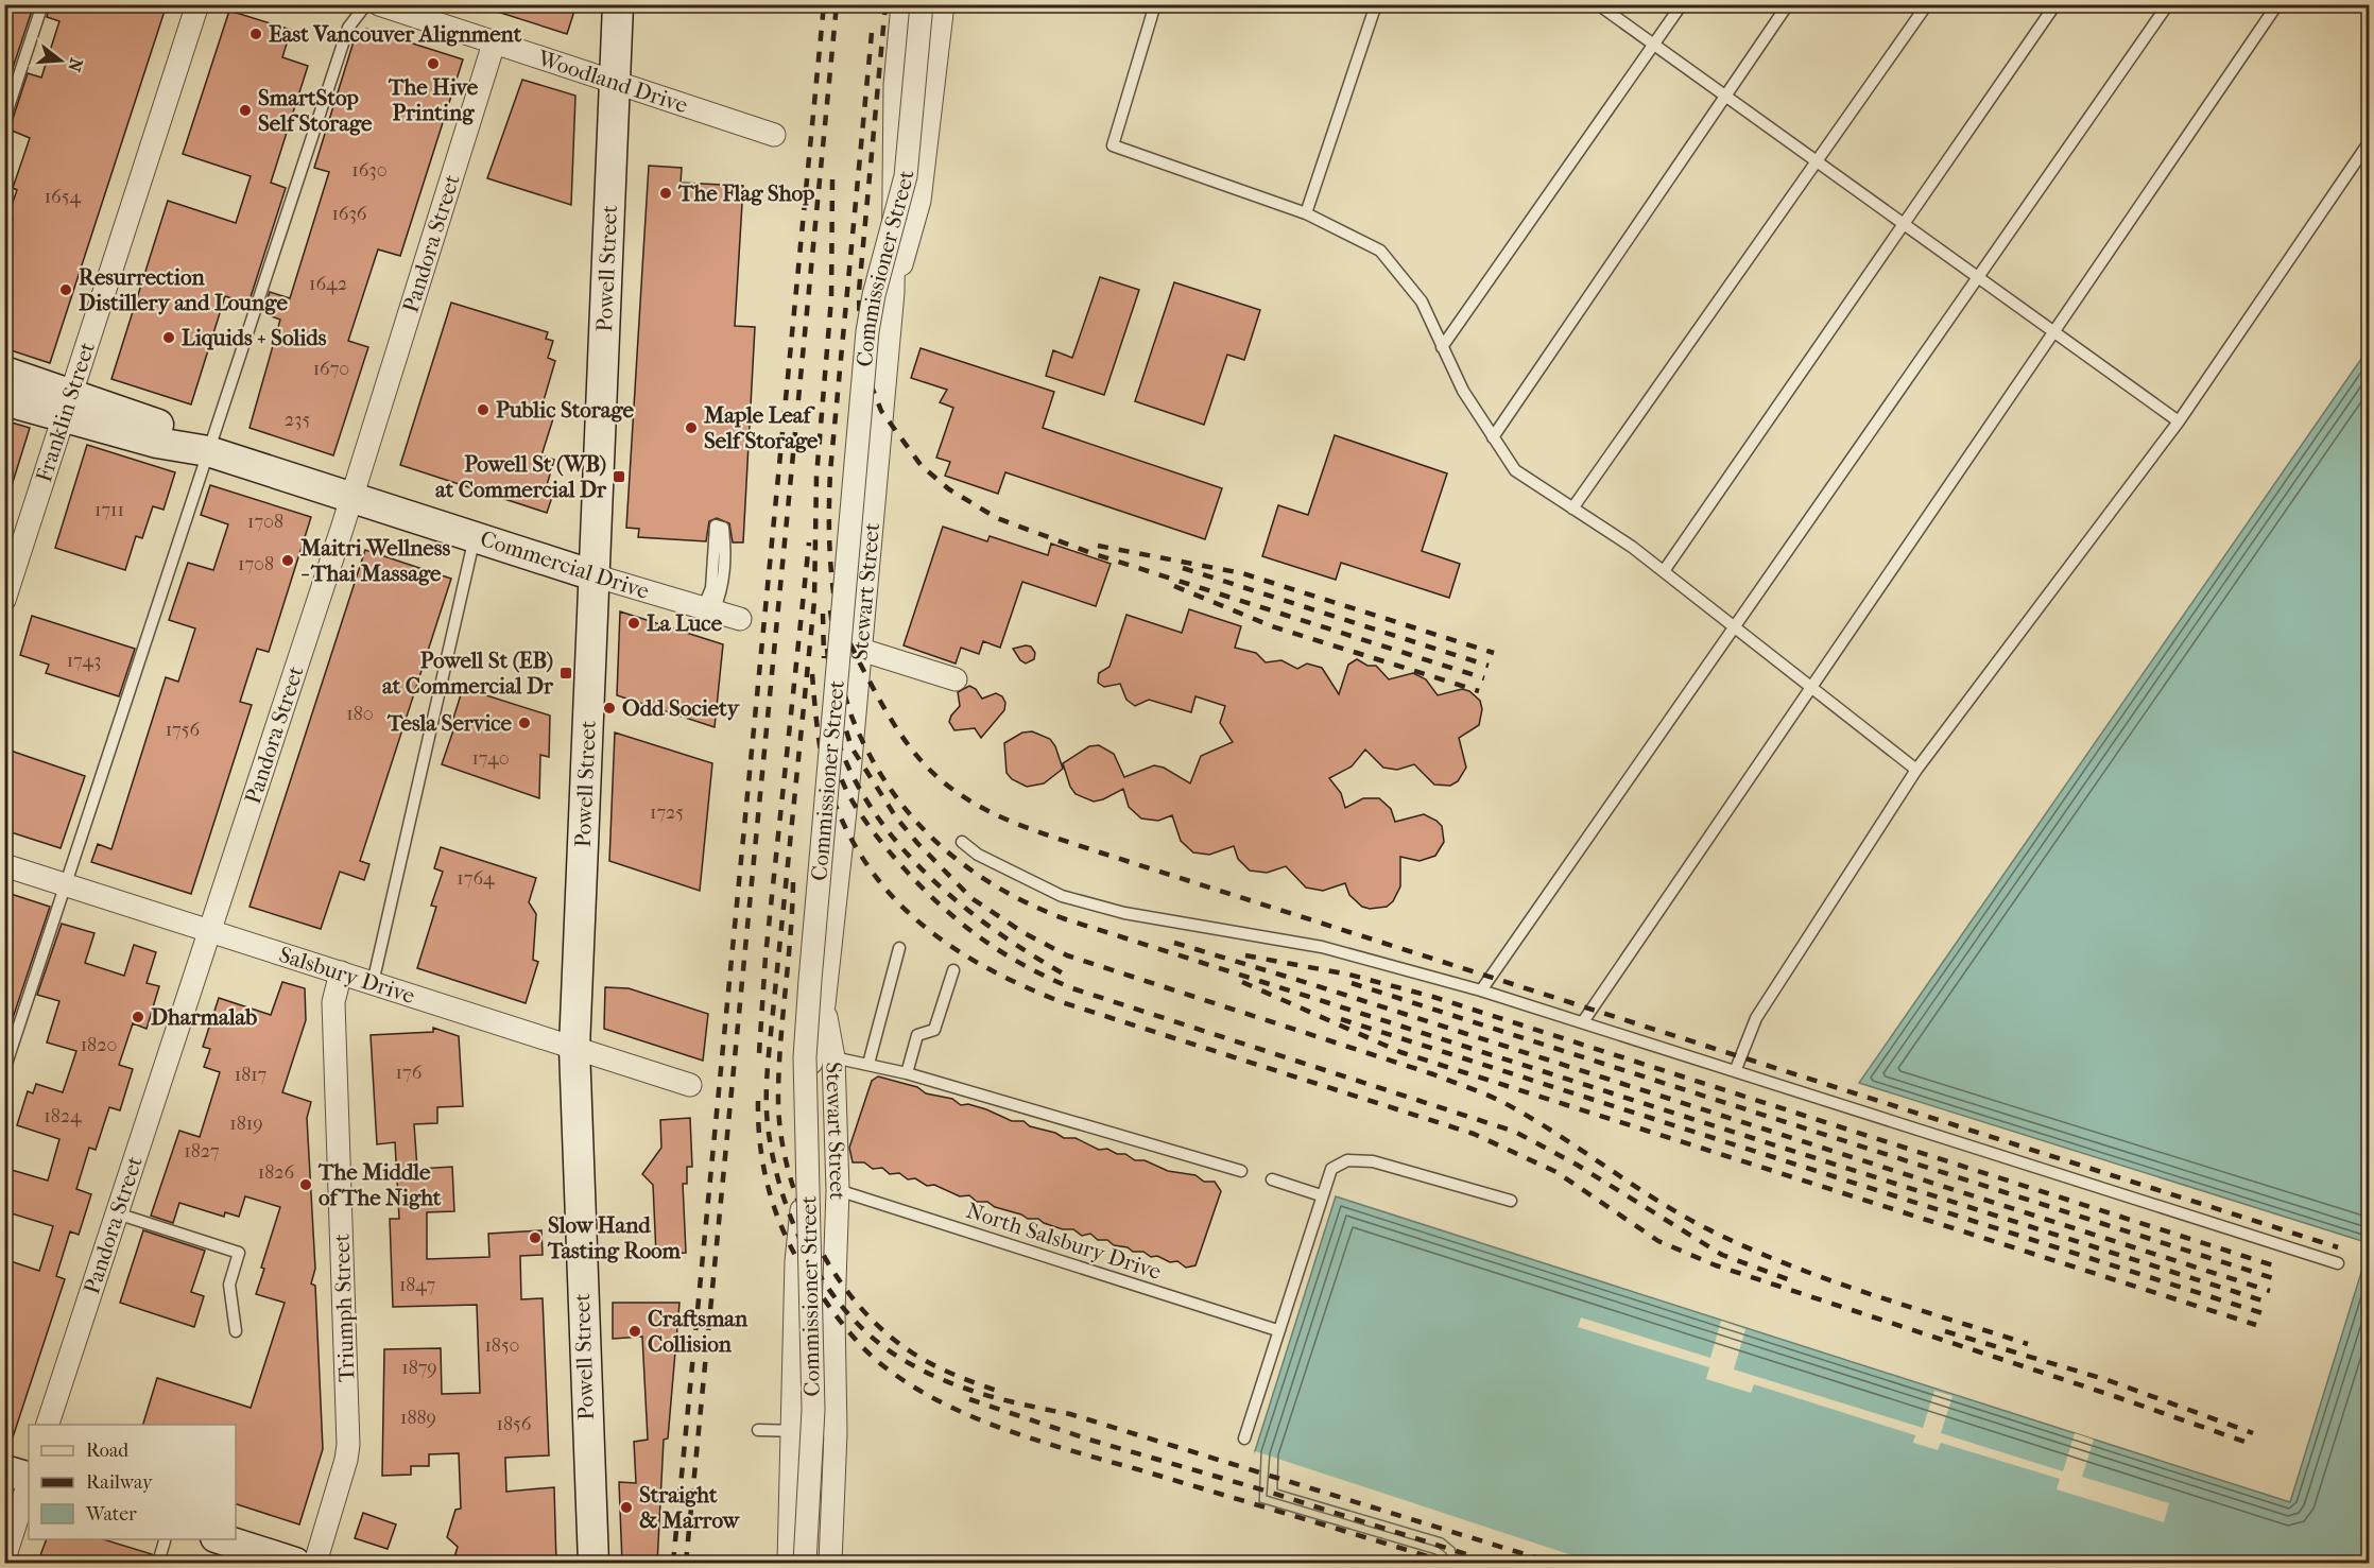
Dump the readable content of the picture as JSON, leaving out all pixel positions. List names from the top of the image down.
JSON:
{
  "streets": {
    "main road": ["Powell Street", "Commercial Drive"],
    "street": [
      "Woodland Drive",
      "Pandora Street",
      "Commissioner Street",
      "Franklin Street",
      "Stewart Street",
      "Salsbury Drive",
      "Triumph Street"
    ],
    "lane": ["North Salsbury Drive"]
  },
  "crossings": [
    ["Woodland Drive", "Pandora Street"],
    ["Woodland Drive", "Powell Street"],
    ["Pandora Street", "Commercial Drive"],
    ["Pandora Street", "Salsbury Drive"],
    ["Powell Street", "Commercial Drive"],
    ["Powell Street", "Salsbury Drive"],
    ["Franklin Street", "Commercial Drive"],
    ["Stewart Street", "North Salsbury Drive"],
    ["Salsbury Drive", "Triumph Street"]
  ],
  "places": {
    "other": [
      "East Vancouver Alignment",
      "The Hive Printing",
      "SmartStop Self Storage",
      "The Flag Shop",
      "Resurrection Distillery and Lounge",
      "Liquids + Solids",
      "Public Storage",
      "Maple Leaf Self Storage",
      "Maitri Wellness - Thai Massage",
      "La Luce",
      "Odd Society",
      "Tesla Service",
      "Dharmalab",
      "The Middle of The Night",
      "Slow Hand Tasting Room",
      "Craftsman Collision",
      "Straight & Marrow"
    ],
    "transit": ["Powell St (WB) at Commercial Dr", "Powell St (EB) at Commercial Dr"]
  },
  "house_numbers": [
    "1630",
    "1654",
    "1636",
    "1642",
    "1670",
    "235",
    "1711",
    "1708",
    "1708",
    "1743",
    "180",
    "1756",
    "1740",
    "1725",
    "1764",
    "1820",
    "176",
    "1817",
    "1824",
    "1819",
    "1827",
    "1826",
    "1847",
    "1850",
    "1879",
    "1889",
    "1856"
  ],
  "legend": ["Road", "Railway", "Water"],
  "north": "right"
}
